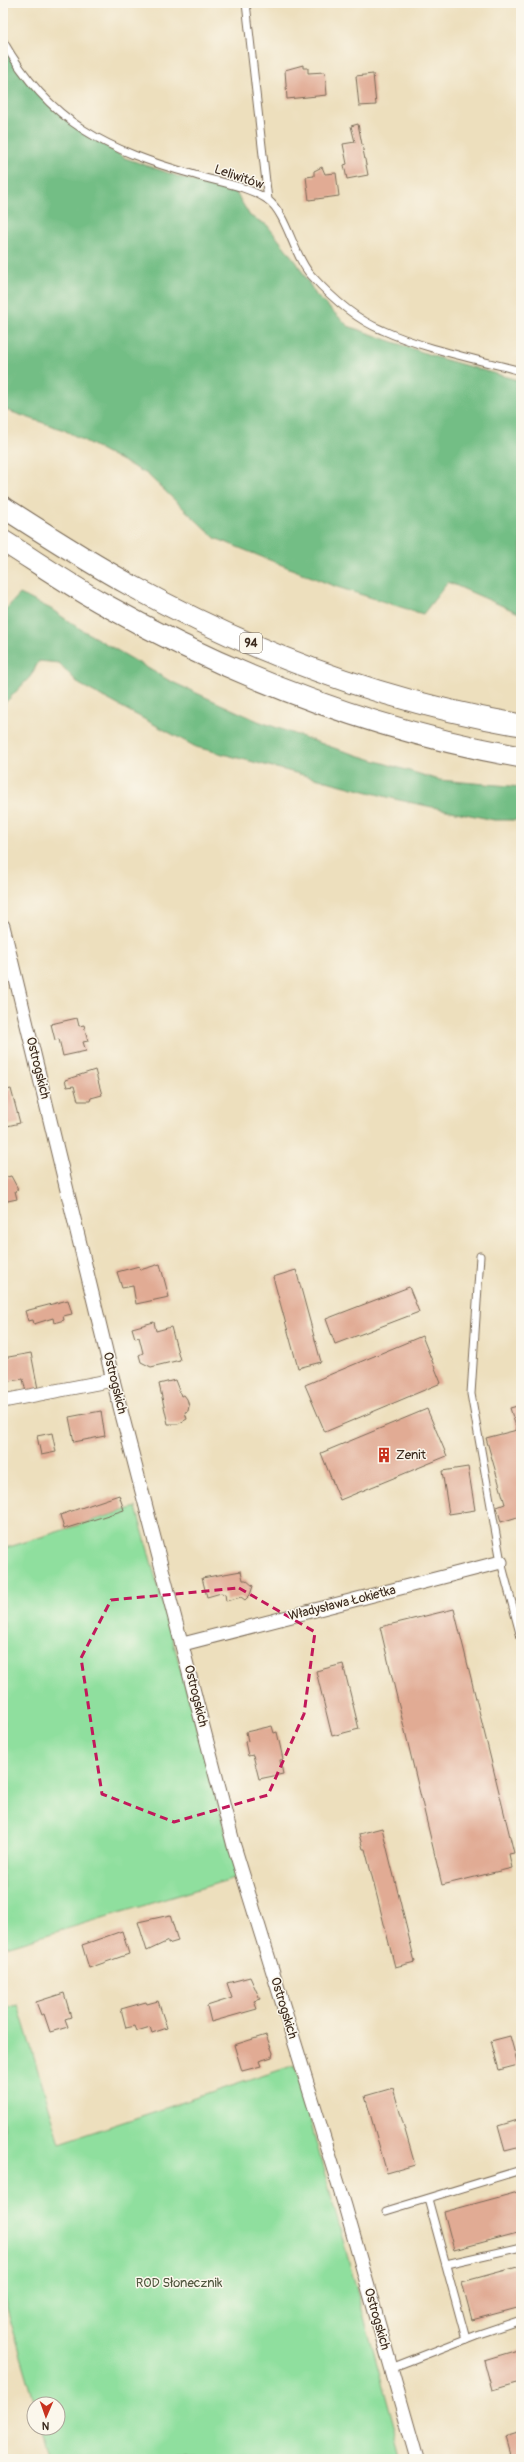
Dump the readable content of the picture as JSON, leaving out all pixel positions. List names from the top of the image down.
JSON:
{
  "streets": {
    "main road": ["94"],
    "street": ["Ostrogskich", "Władysława Łokietka"],
    "lane": ["Leliwitów"]
  },
  "crossings": [
    ["Ostrogskich", "Władysława Łokietka"]
  ],
  "parks": ["ROD Słonecznik"],
  "places": {
    "building": ["Zenit"]
  },
  "north": "bottom"
}
